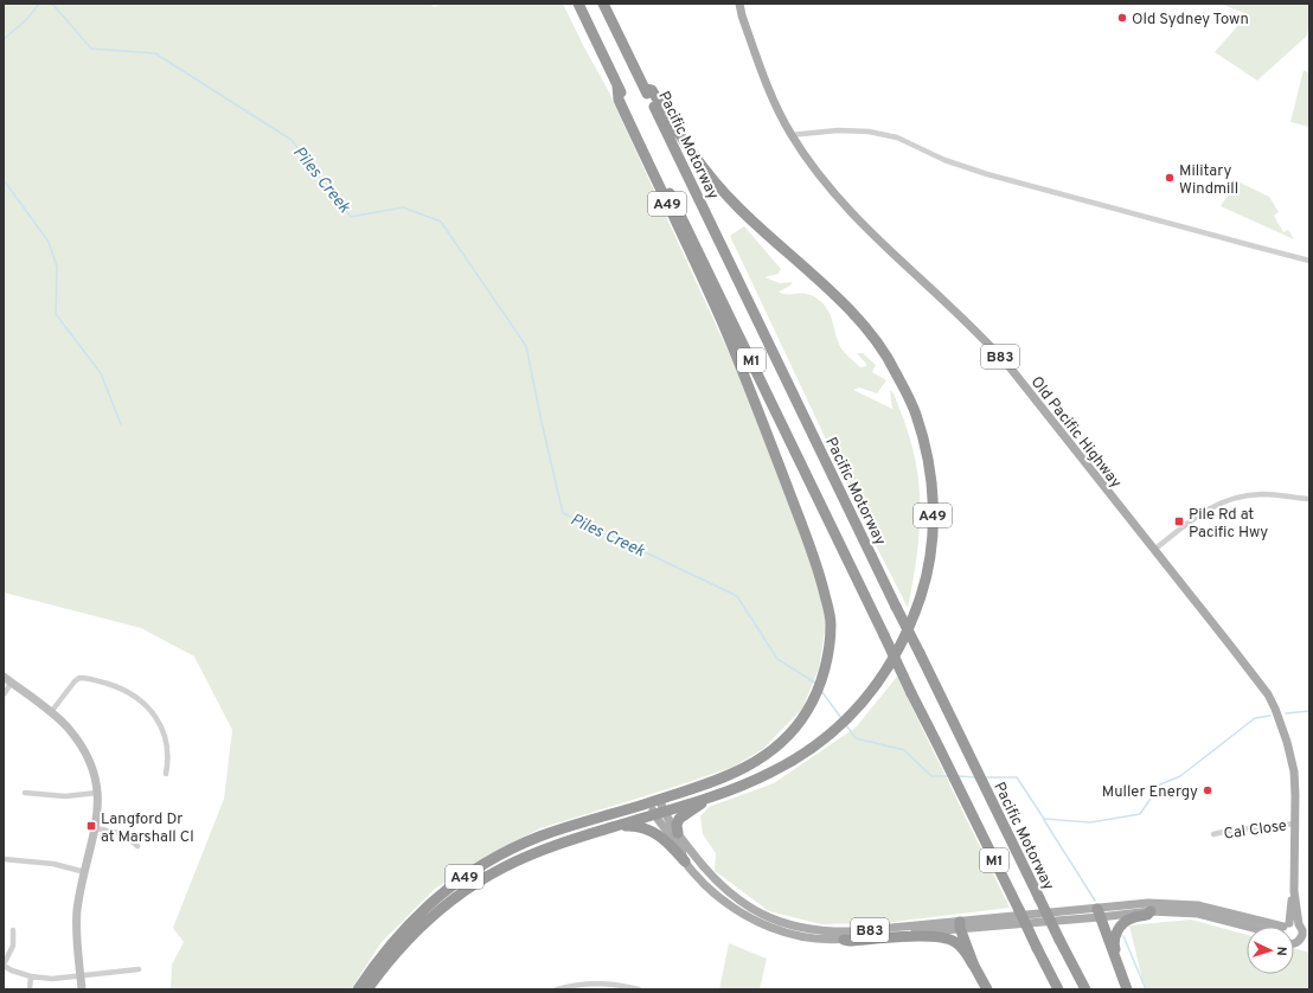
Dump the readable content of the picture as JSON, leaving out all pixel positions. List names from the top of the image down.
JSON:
{
  "streets": {
    "highway": ["Pacific Motorway", "A49", "M1"],
    "main road": ["B83", "Old Pacific Highway"],
    "street": ["Cal Close"]
  },
  "crossings": [
    ["Pacific Motorway", "A49"],
    ["A49", "B83"],
    ["A49", "M1"],
    ["B83", "Old Pacific Highway"],
    ["Old Pacific Highway", "Cal Close"]
  ],
  "water": ["Piles Creek"],
  "places": {
    "other": ["Old Sydney Town", "Military Windmill", "Muller Energy"],
    "transit": ["Pile Rd at Pacific Hwy", "Langford Dr at Marshall Cl"]
  },
  "north": "right"
}
